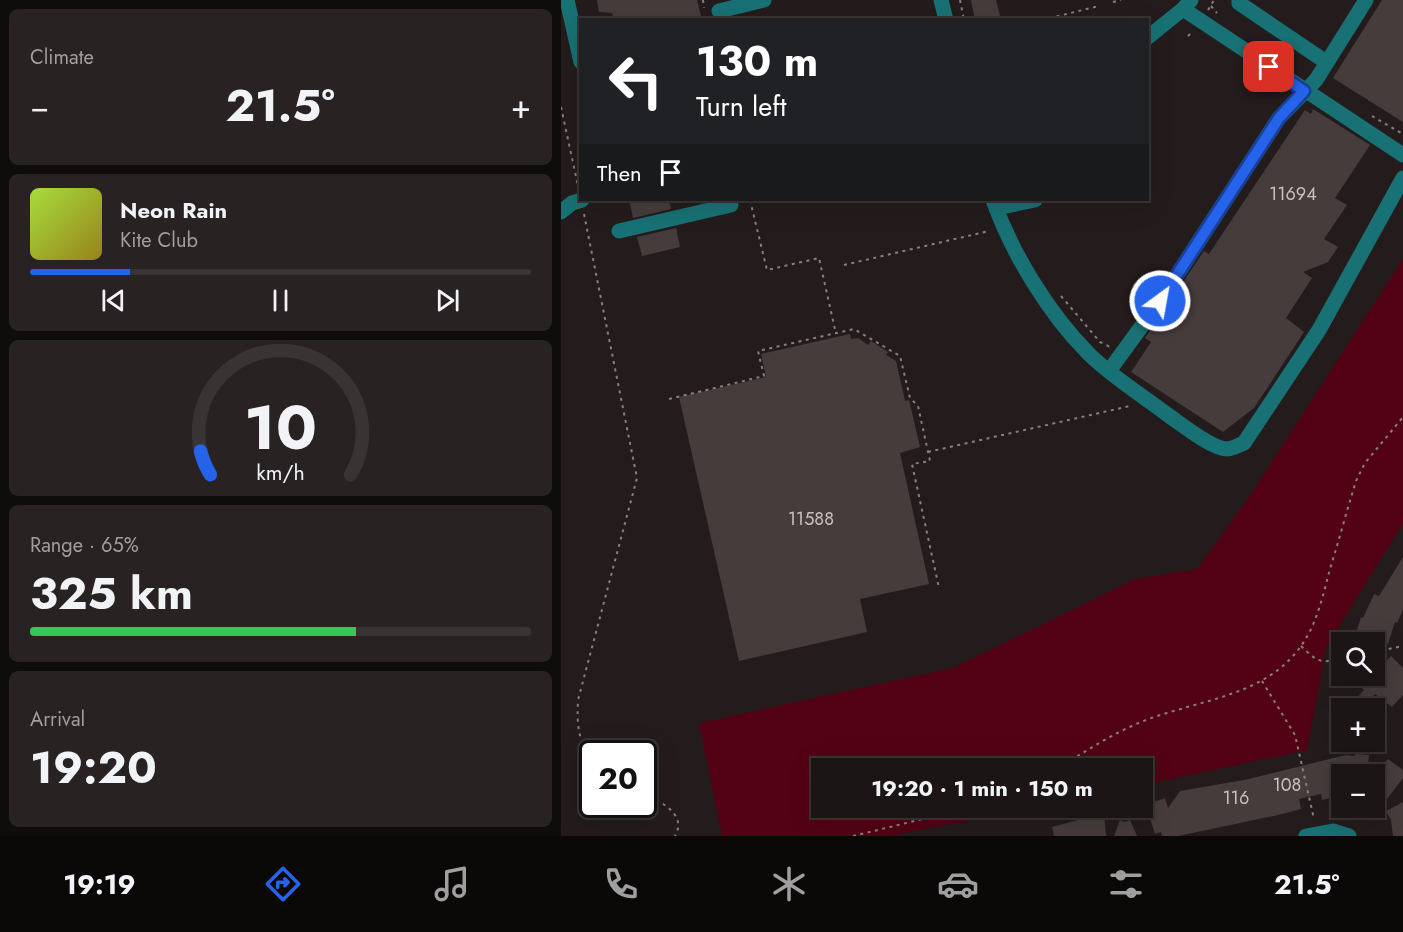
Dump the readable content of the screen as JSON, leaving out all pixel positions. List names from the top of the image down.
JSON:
{
  "house_numbers": [
    "11694",
    "11588",
    "108",
    "116"
  ],
  "page": {
    "tile": [
      "Climate",
      ["Range · 65%", "325 km"],
      ["Arrival", "19:20"]
    ],
    "turn": ["130 m", "Turn left"],
    "heat": ["−", "21.5°", "+"],
    "then": "Then",
    "song": ["Neon Rain", "Kite Club"],
    "map_buttons": ["+", "−"],
    "limit": "20",
    "trip": "19:20 · 1 min · 150 m",
    "tabs": ["19:19", "21.5°"],
    "gauge": ["10", "km/h"]
  }
}
